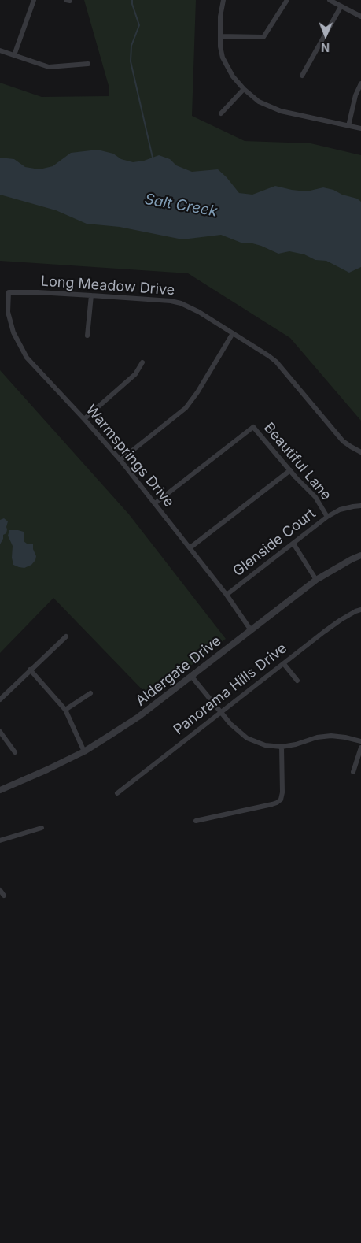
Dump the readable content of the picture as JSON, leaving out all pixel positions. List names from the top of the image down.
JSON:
{
  "streets": {
    "street": [
      "Long Meadow Drive",
      "Warmsprings Drive",
      "Beautiful Lane",
      "Glenside Court",
      "Aldergate Drive",
      "Panorama Hills Drive"
    ]
  },
  "crossings": [
    ["Long Meadow Drive", "Warmsprings Drive"],
    ["Warmsprings Drive", "Beautiful Lane"],
    ["Warmsprings Drive", "Glenside Court"],
    ["Warmsprings Drive", "Aldergate Drive"],
    ["Beautiful Lane", "Glenside Court"]
  ],
  "water": ["Salt Creek"],
  "north": "bottom"
}
